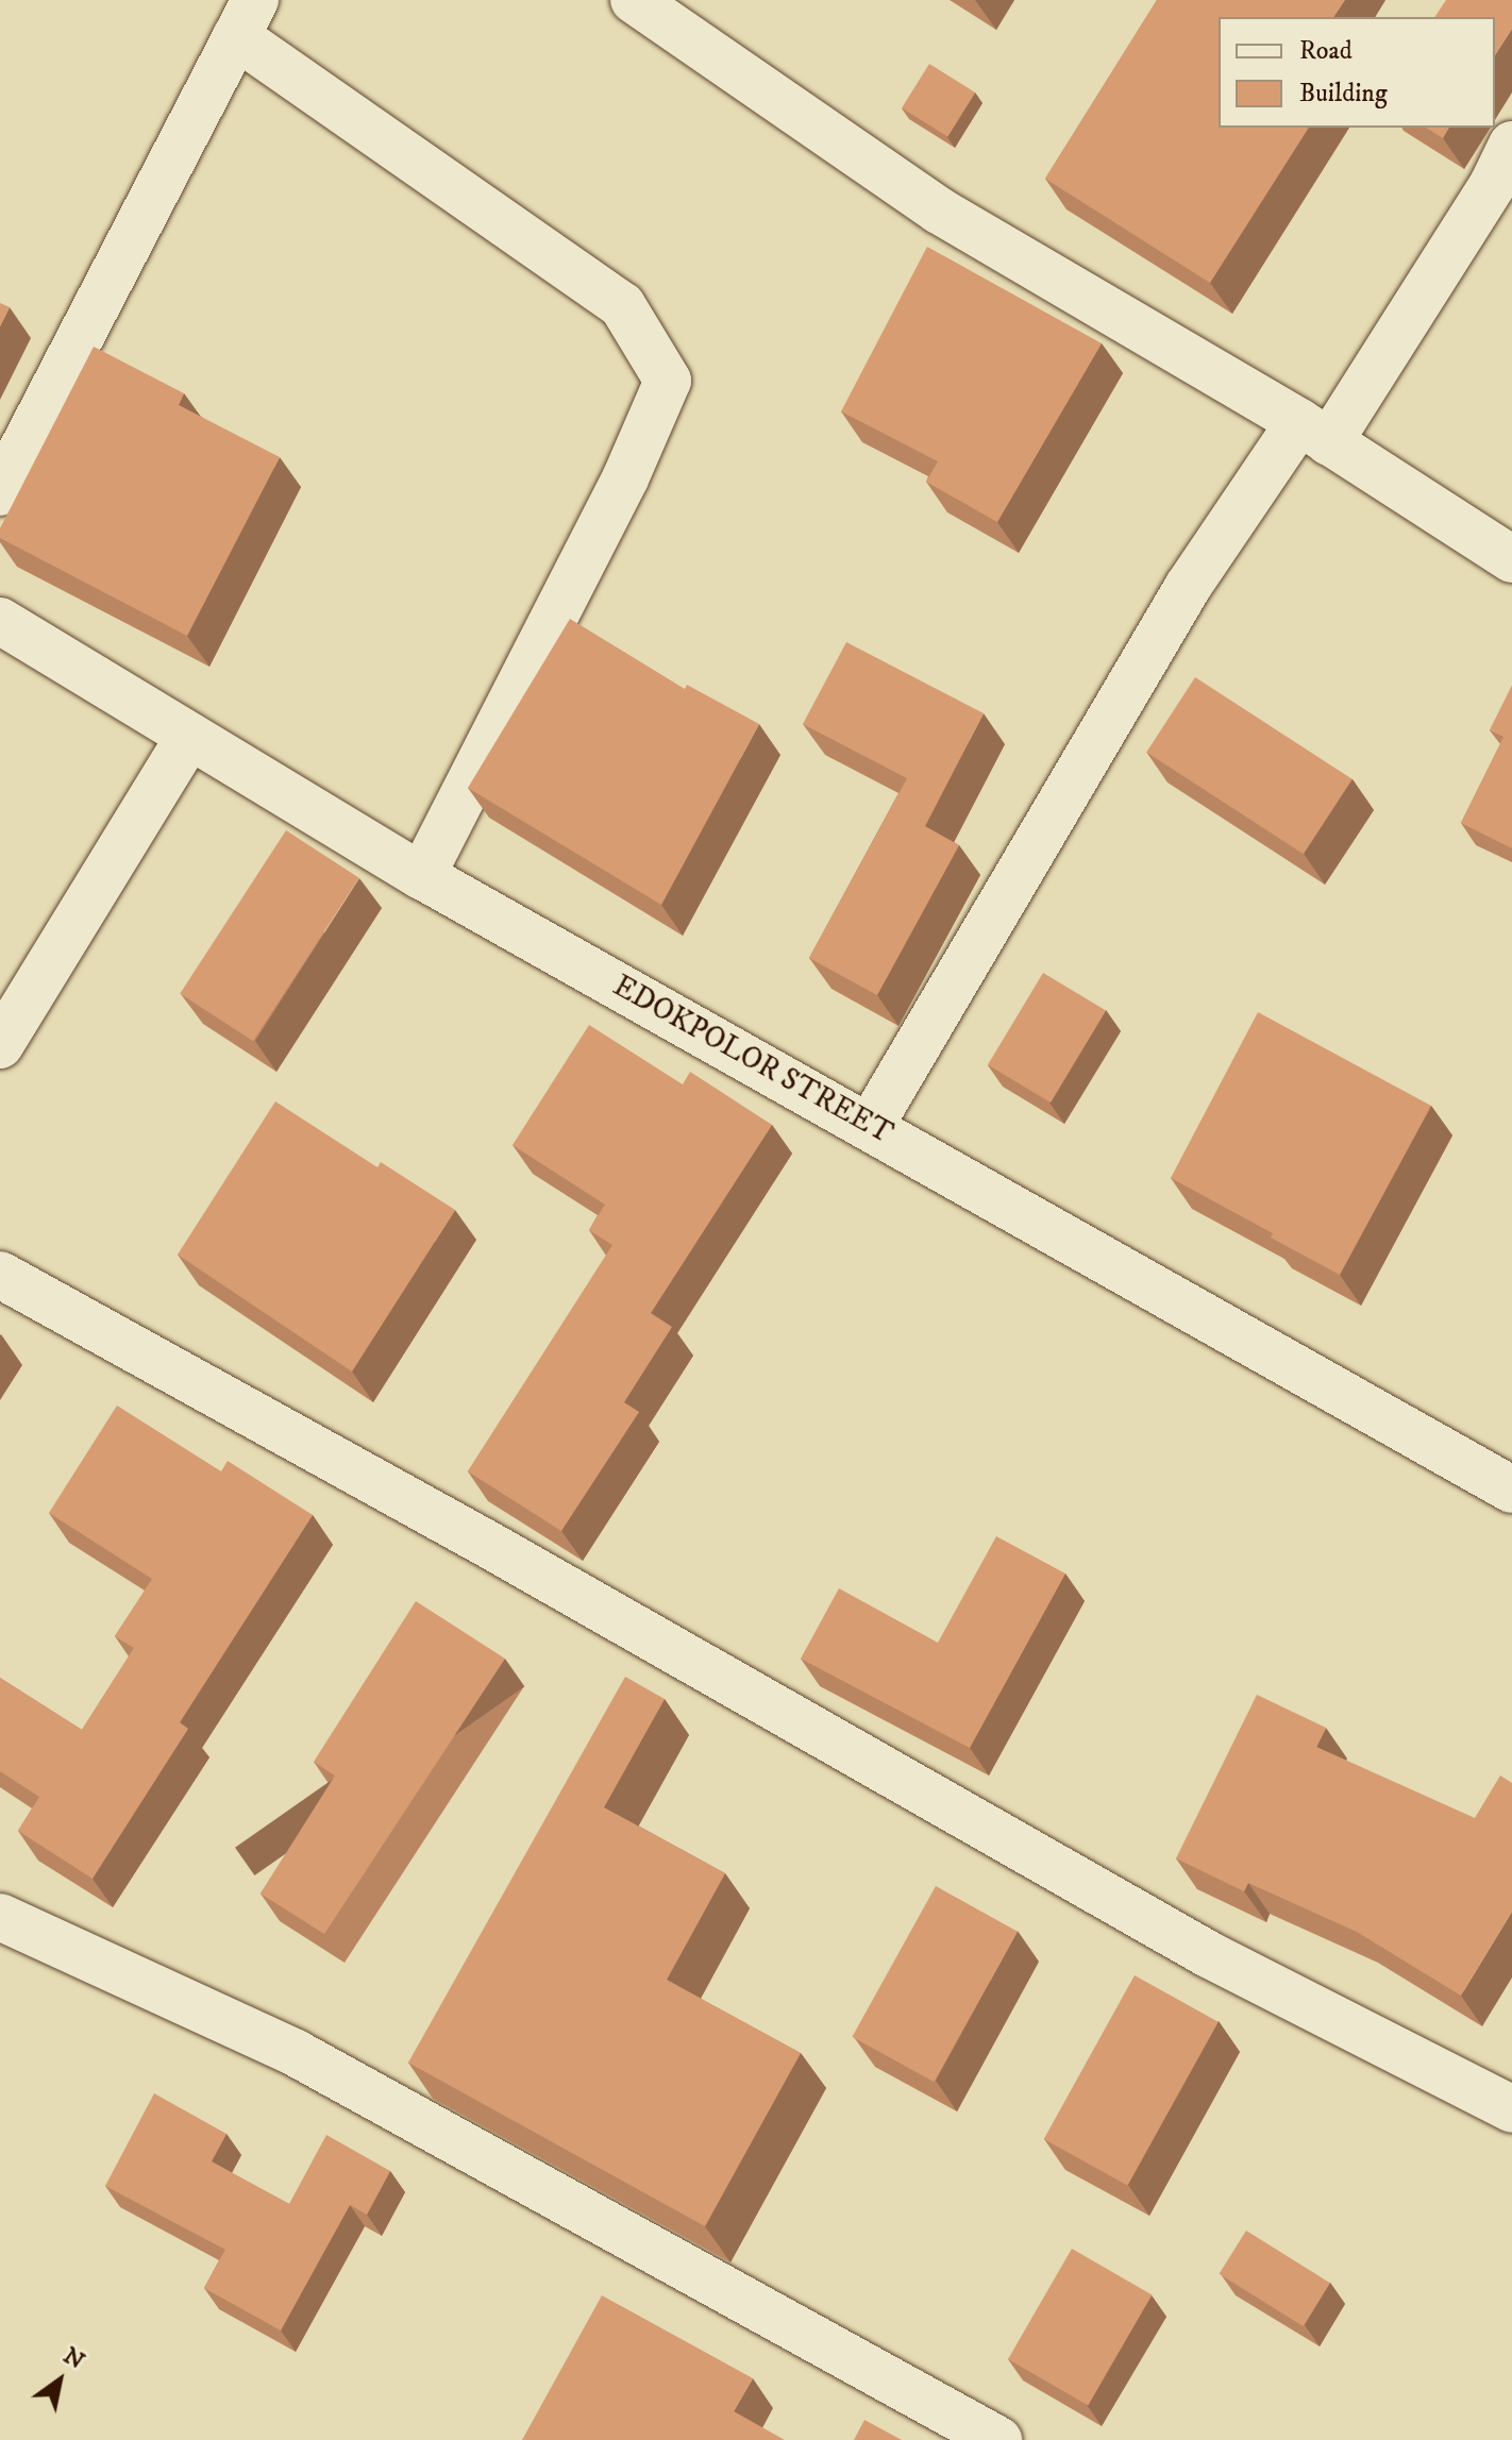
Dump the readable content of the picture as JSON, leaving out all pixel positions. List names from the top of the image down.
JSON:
{
  "streets": {
    "street": ["EDOKPOLOR STREET"]
  },
  "legend": ["Road", "Building"],
  "north": "top right"
}
